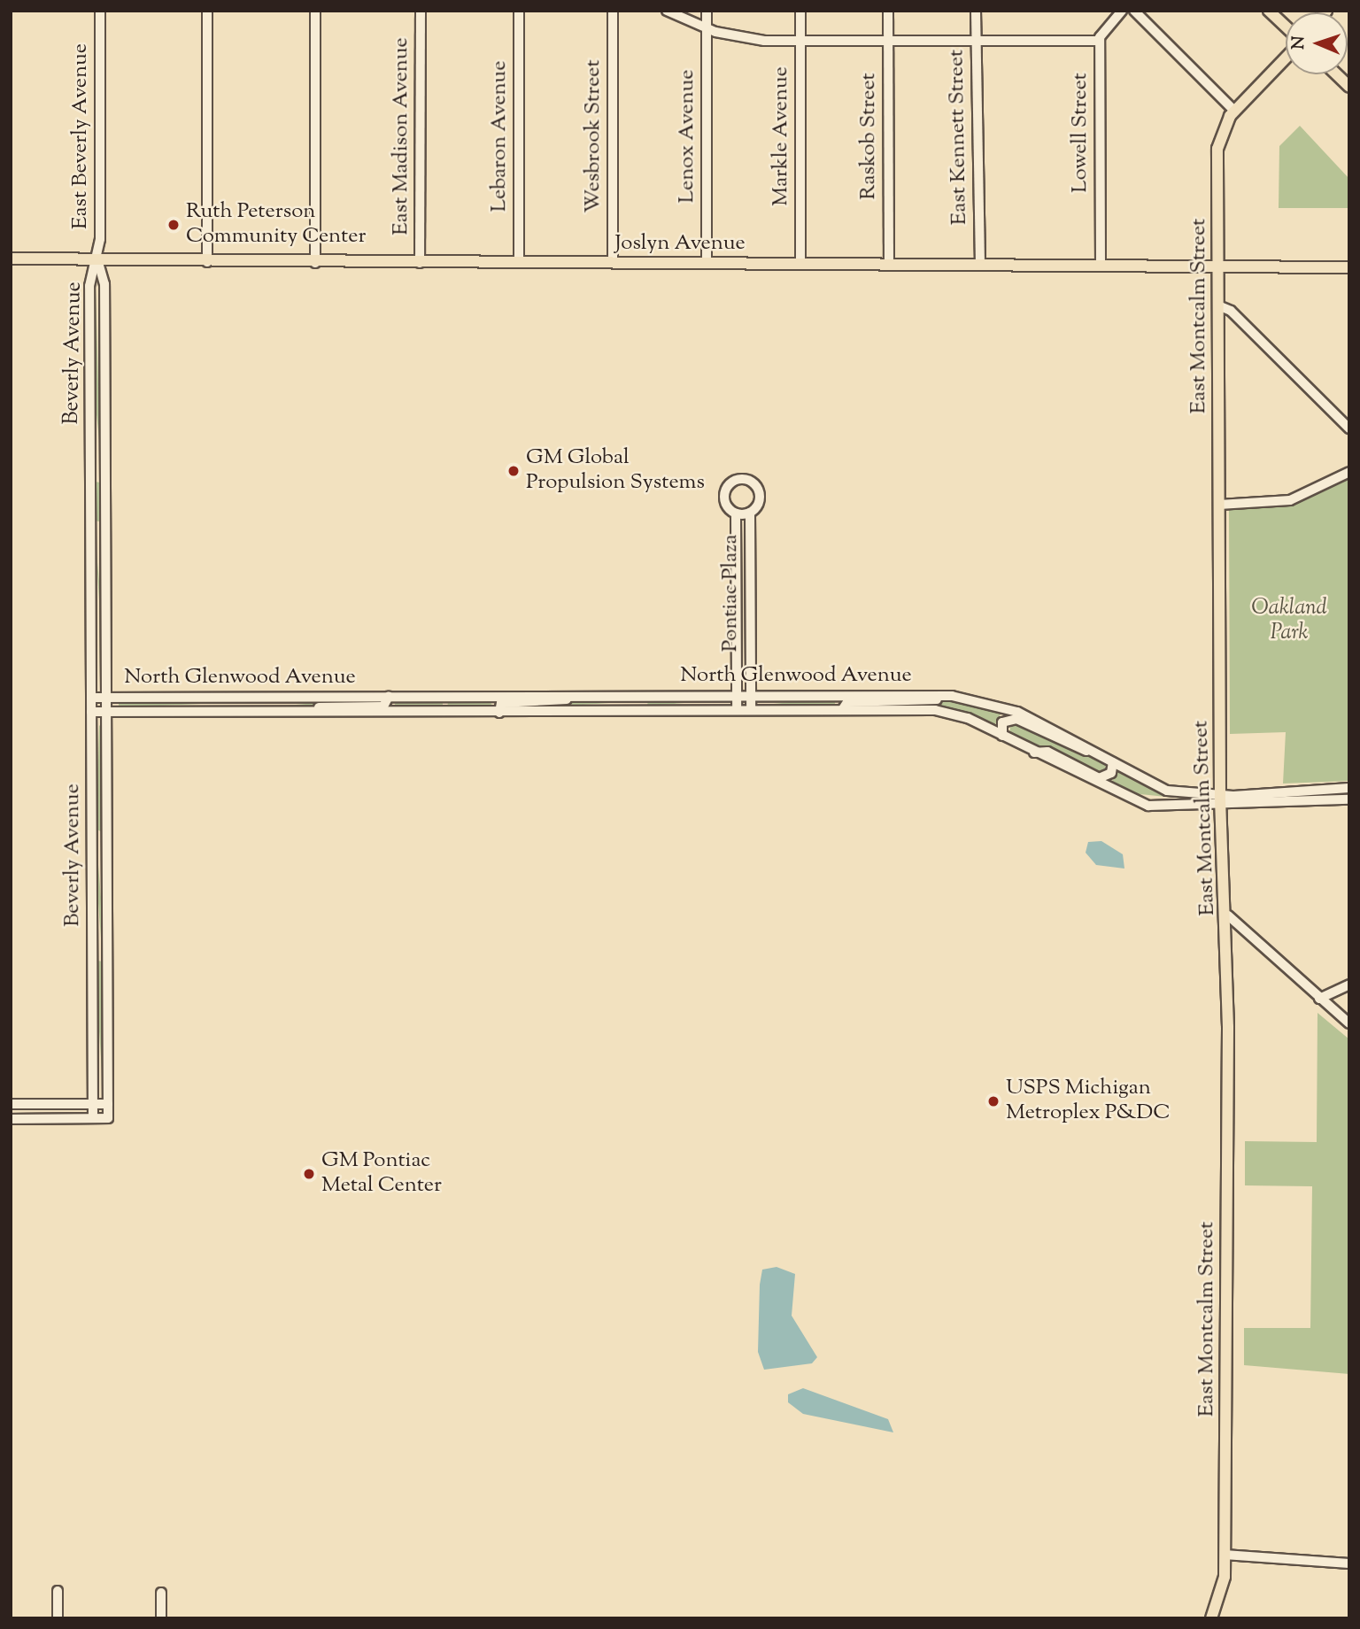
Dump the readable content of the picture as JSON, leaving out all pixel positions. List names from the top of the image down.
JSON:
{
  "streets": {
    "main road": ["Joslyn Avenue", "East Montcalm Street"],
    "street": [
      "Lowell Street",
      "East Beverly Avenue",
      "East Madison Avenue",
      "Lebaron Avenue",
      "Wesbrook Street",
      "Lenox Avenue",
      "Markle Avenue",
      "Raskob Street",
      "East Kennett Street",
      "Beverly Avenue",
      "Pontiac Plaza",
      "North Glenwood Avenue"
    ]
  },
  "crossings": [
    ["Lowell Street", "Joslyn Avenue"],
    ["East Beverly Avenue", "Joslyn Avenue"],
    ["East Beverly Avenue", "Beverly Avenue"],
    ["East Madison Avenue", "Joslyn Avenue"],
    ["Lebaron Avenue", "Joslyn Avenue"],
    ["Wesbrook Street", "Joslyn Avenue"],
    ["Lenox Avenue", "Joslyn Avenue"],
    ["Markle Avenue", "Joslyn Avenue"],
    ["Raskob Street", "Joslyn Avenue"],
    ["East Kennett Street", "Joslyn Avenue"],
    ["Joslyn Avenue", "East Montcalm Street"],
    ["Joslyn Avenue", "Beverly Avenue"],
    ["East Montcalm Street", "North Glenwood Avenue"],
    ["Beverly Avenue", "North Glenwood Avenue"],
    ["Pontiac Plaza", "North Glenwood Avenue"]
  ],
  "parks": ["Oakland Park"],
  "places": [
    "Ruth Peterson Community Center",
    "GM Global Propulsion Systems",
    "USPS Michigan Metroplex P&DC",
    "GM Pontiac Metal Center"
  ],
  "north": "left"
}
